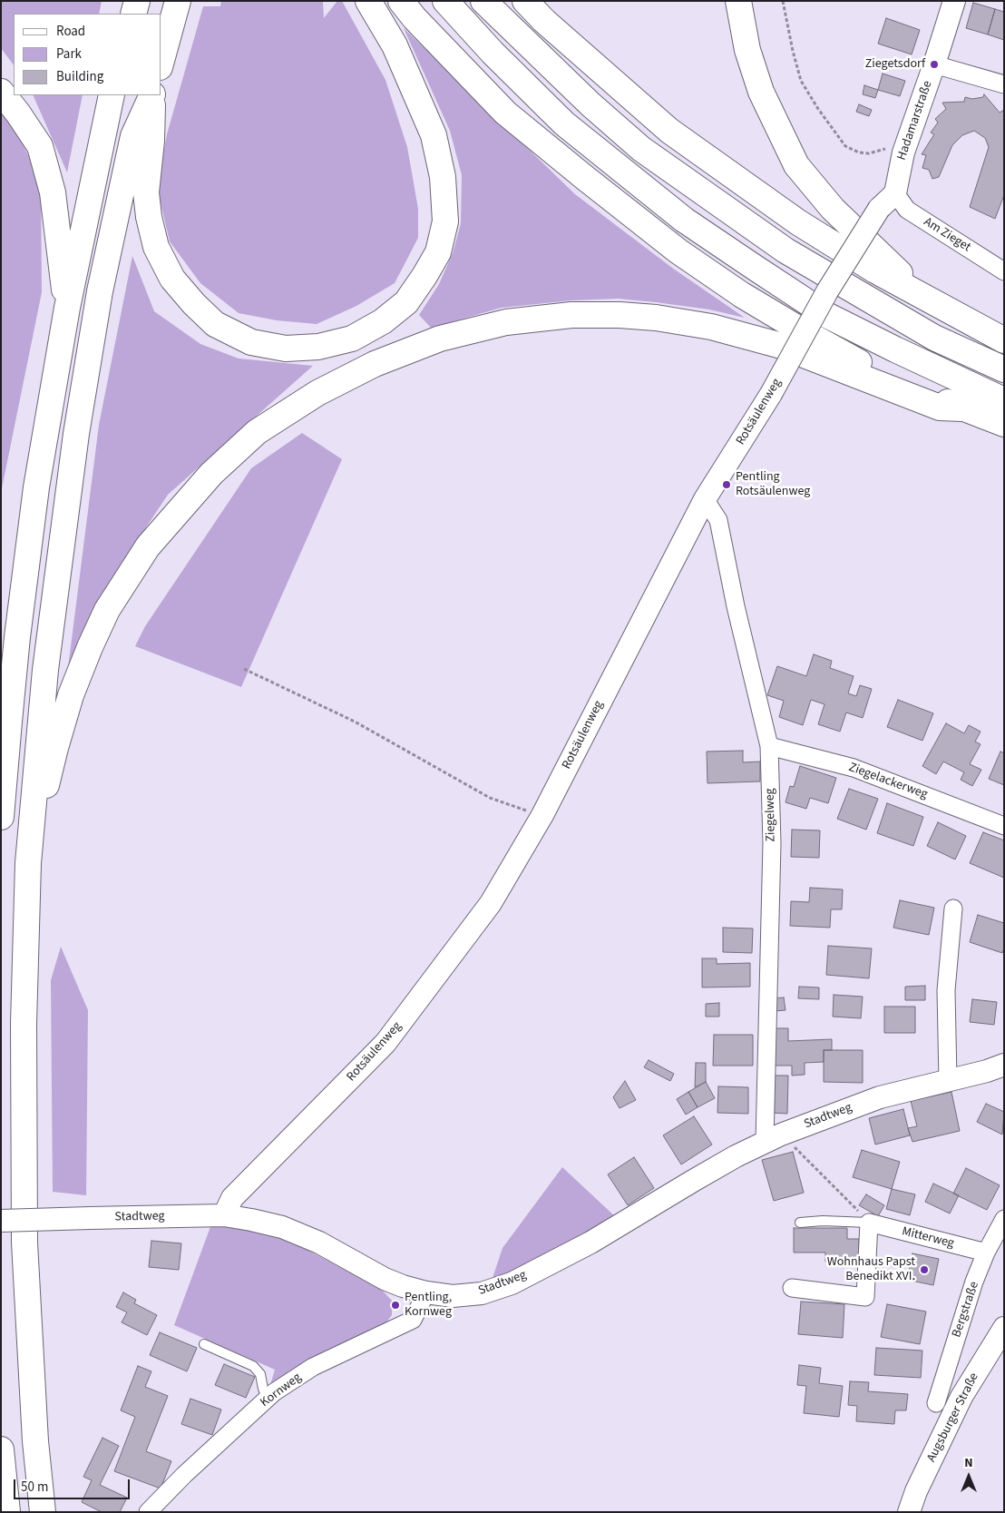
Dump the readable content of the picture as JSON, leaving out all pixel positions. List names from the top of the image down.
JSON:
{
  "streets": {
    "street": [
      "Hadamarstraße",
      "Am Zieget",
      "Rotsäulenweg",
      "Ziegelackerweg",
      "Ziegelweg",
      "Stadtweg",
      "Mitterweg",
      "Bergstraße",
      "Kornweg",
      "Augsburger Straße"
    ]
  },
  "crossings": [
    ["Hadamarstraße", "Am Zieget"],
    ["Hadamarstraße", "Rotsäulenweg"],
    ["Am Zieget", "Rotsäulenweg"],
    ["Rotsäulenweg", "Ziegelweg"],
    ["Rotsäulenweg", "Stadtweg"],
    ["Ziegelackerweg", "Ziegelweg"],
    ["Ziegelweg", "Stadtweg"],
    ["Stadtweg", "Kornweg"],
    ["Mitterweg", "Bergstraße"]
  ],
  "places": [
    "Ziegetsdorf",
    "Pentling Rotsäulenweg",
    "Wohnhaus Papst Benedikt XVI.",
    "Pentling, Kornweg"
  ],
  "legend": ["Road", "Park", "Building"],
  "scale_bar": "50 m",
  "north": "top"
}
